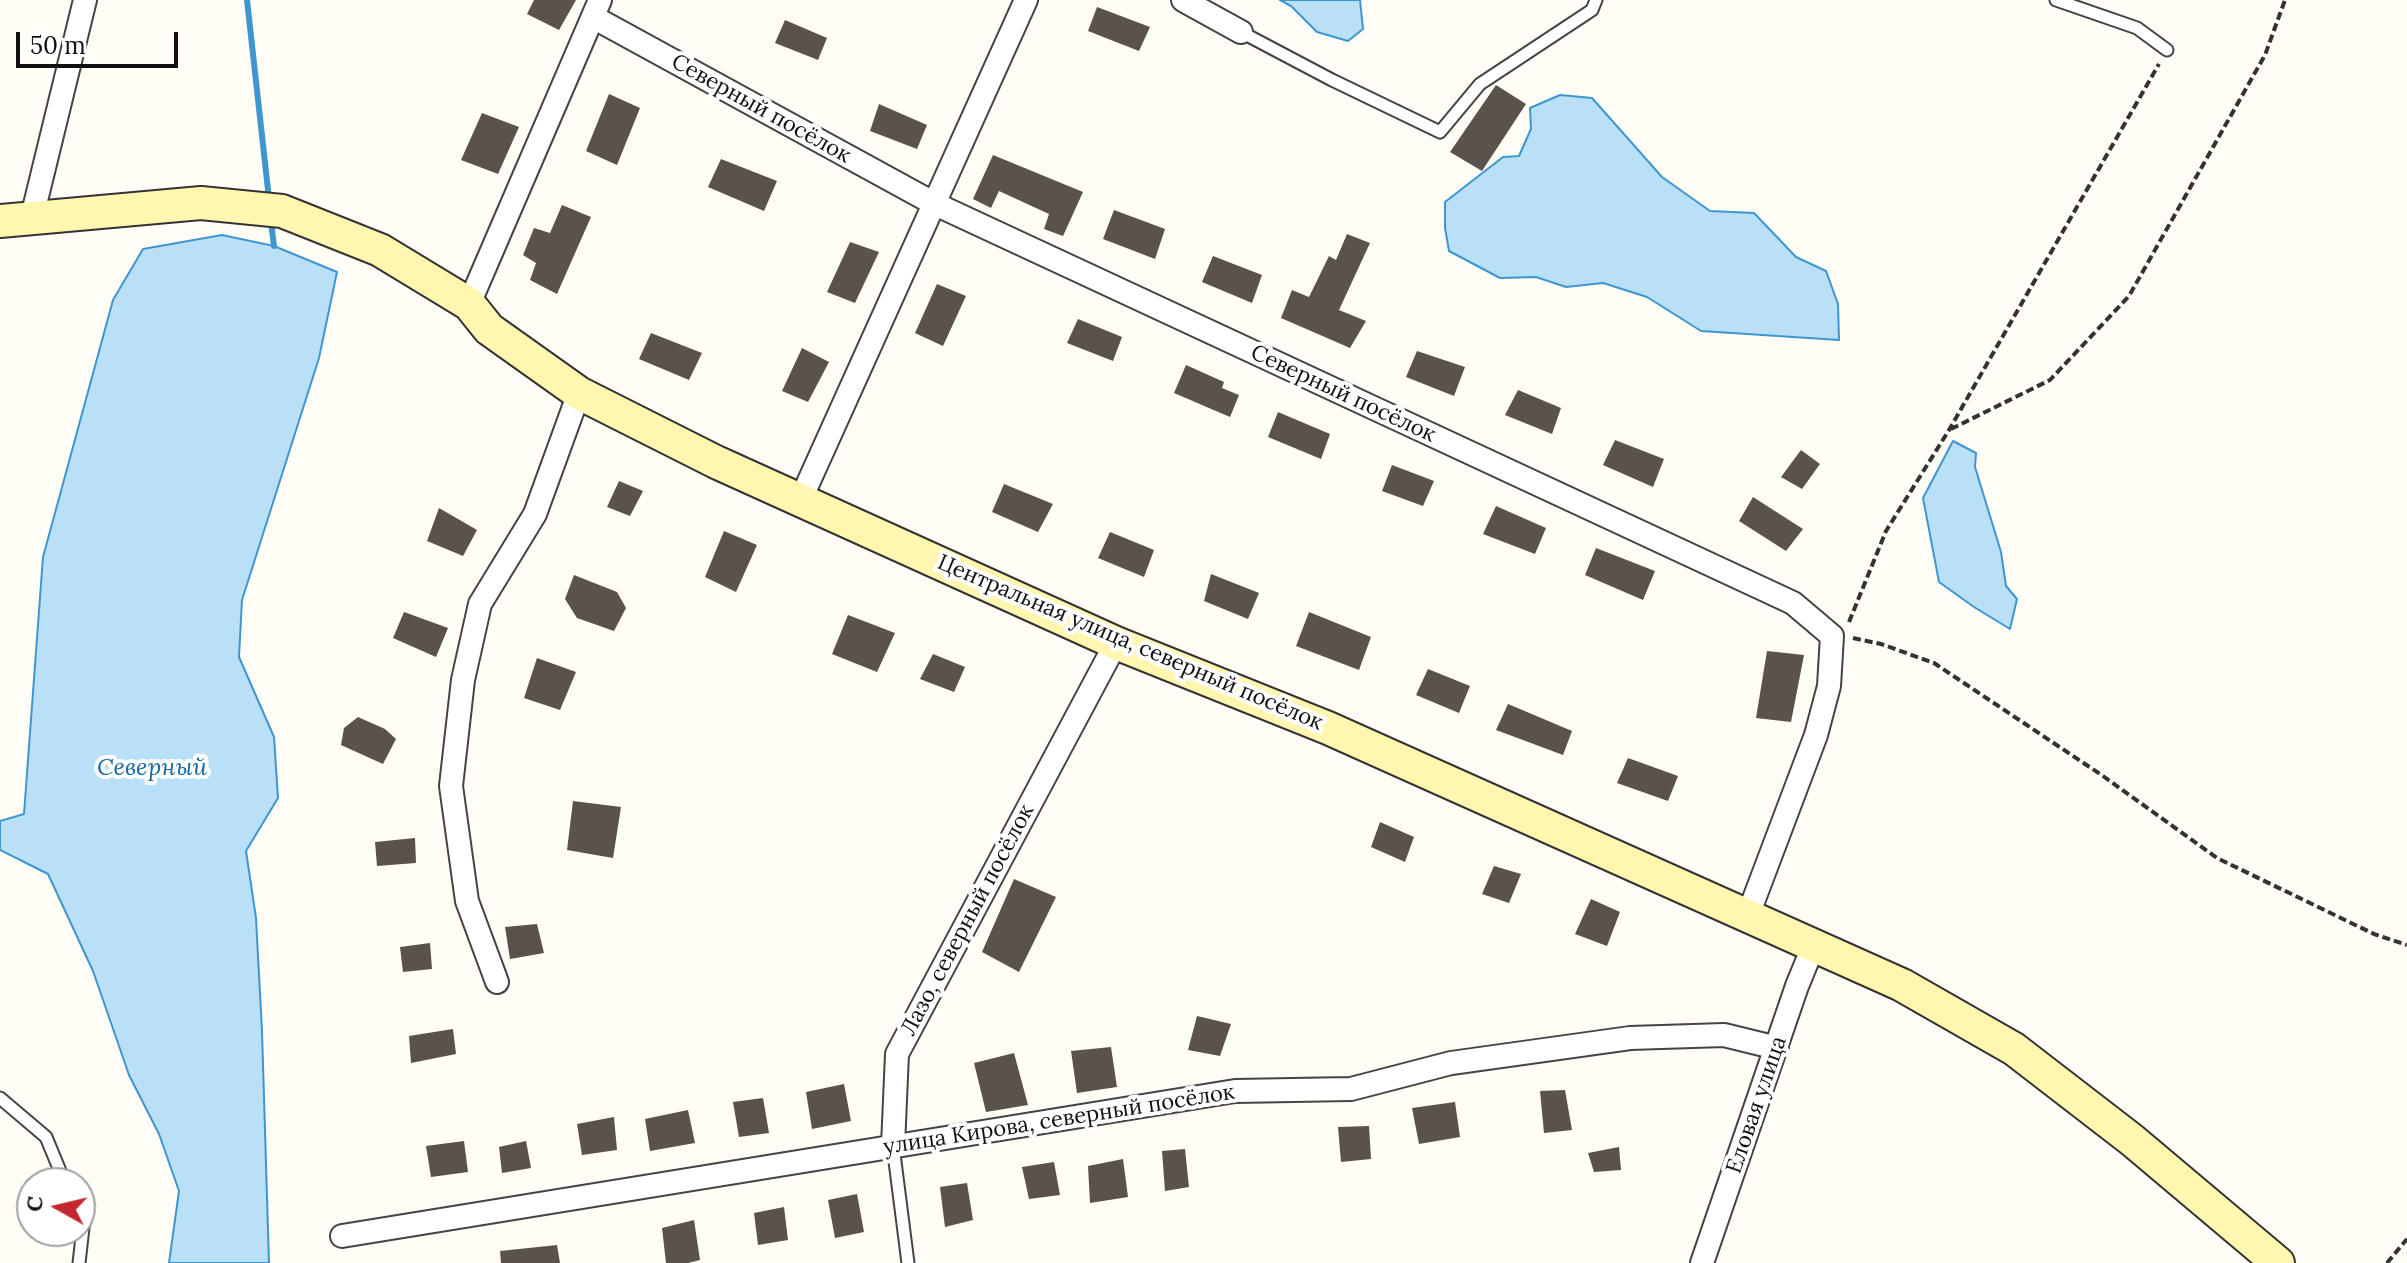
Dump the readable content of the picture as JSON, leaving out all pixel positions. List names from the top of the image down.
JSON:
{
  "streets": {
    "street": [
      "Северный посёлок",
      "Центральная улица, северный посёлок",
      "Лазо, северный посёлок",
      "Еловая улица",
      "улица Кирова, северный посёлок"
    ]
  },
  "crossings": [
    ["Центральная улица, северный посёлок", "Лазо, северный посёлок"],
    ["Центральная улица, северный посёлок", "Еловая улица"],
    ["Лазо, северный посёлок", "улица Кирова, северный посёлок"],
    ["Еловая улица", "улица Кирова, северный посёлок"]
  ],
  "water": ["Северный"],
  "scale_bar": "50 m",
  "north": "left"
}
